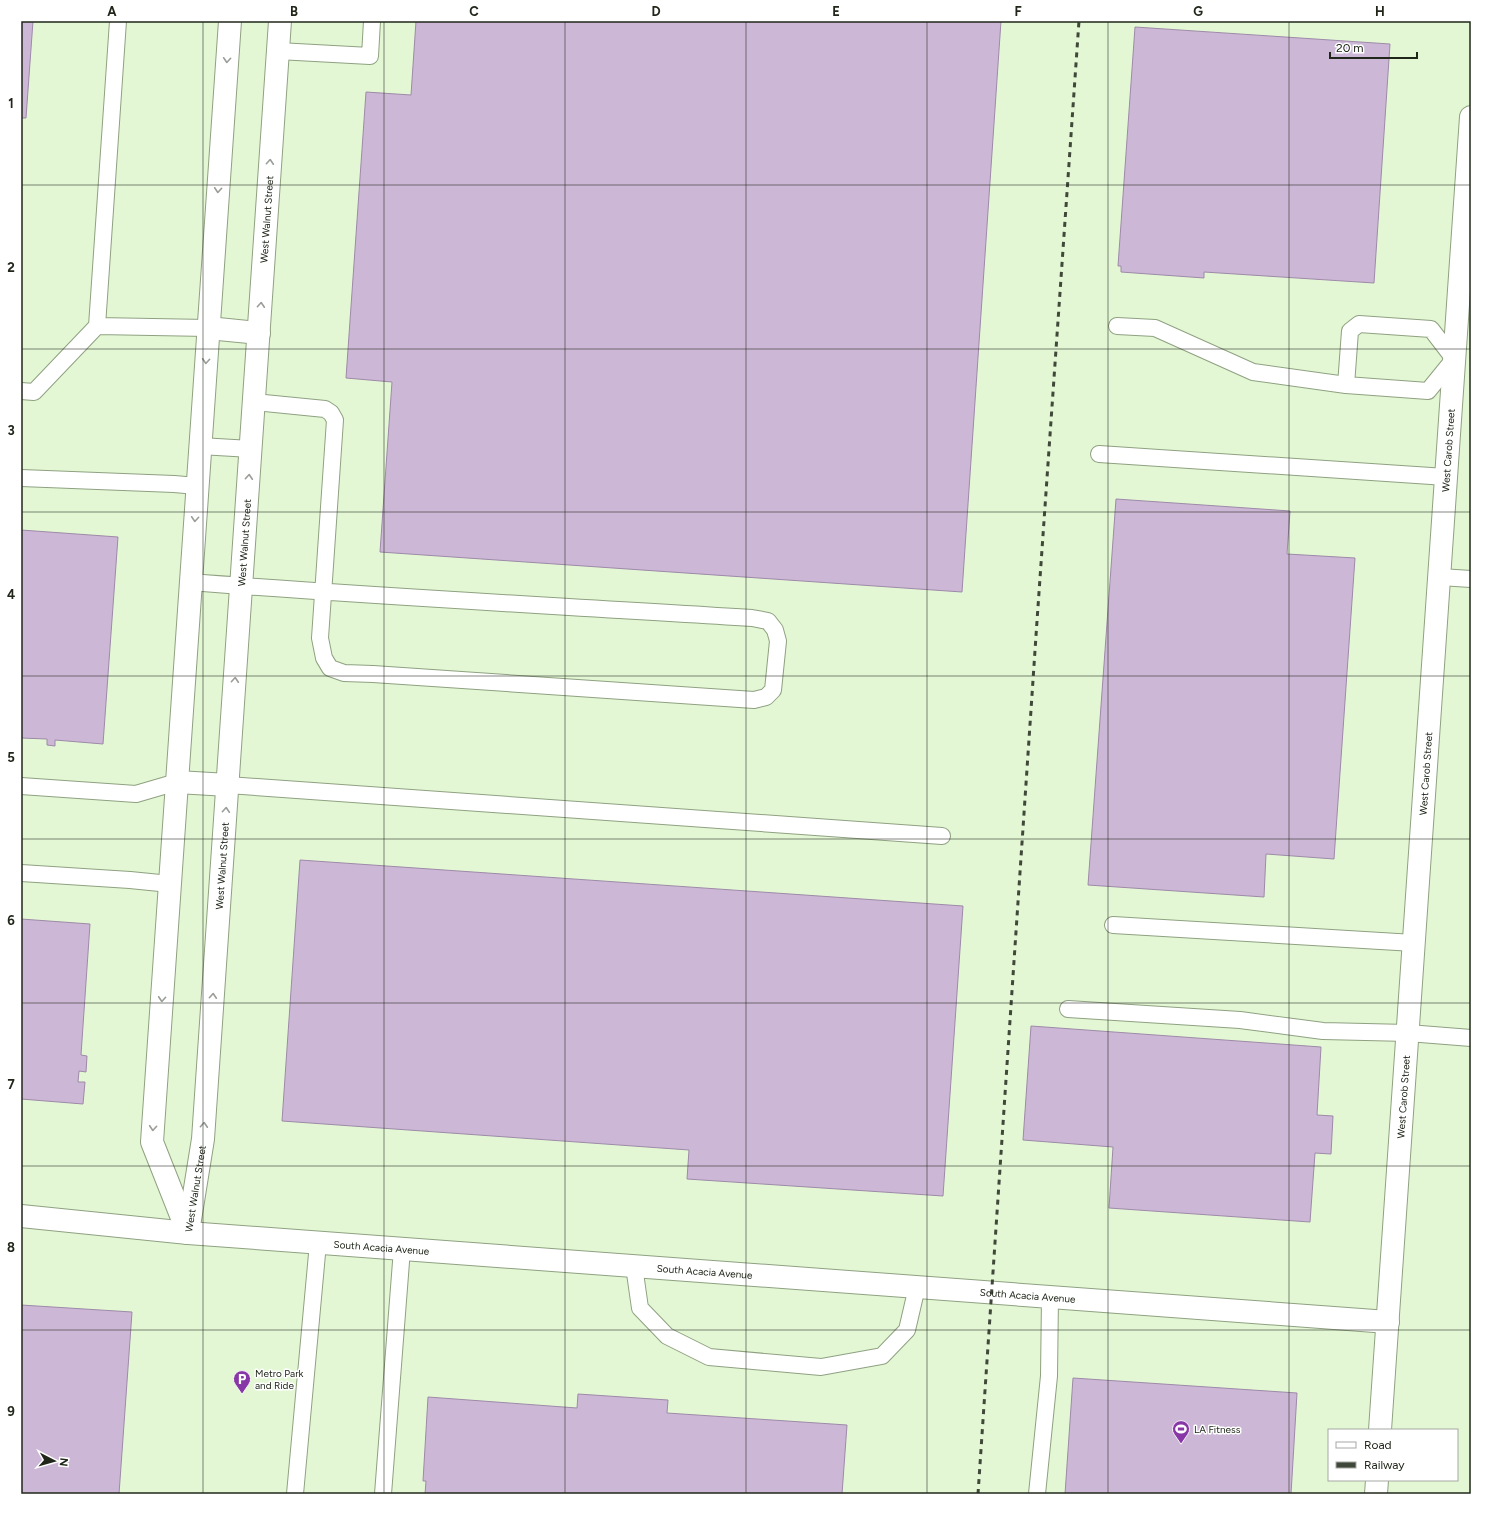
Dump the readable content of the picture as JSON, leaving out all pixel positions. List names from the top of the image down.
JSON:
{
  "streets": {
    "street": ["West Walnut Street", "West Carob Street", "South Acacia Avenue"]
  },
  "crossings": [
    ["West Walnut Street", "South Acacia Avenue"],
    ["West Carob Street", "South Acacia Avenue"]
  ],
  "places": {
    "parking": ["Metro Park and Ride"],
    "sports": ["LA Fitness"]
  },
  "legend": ["Road", "Railway"],
  "scale_bar": "20 m",
  "north": "right",
  "grid": {
    "columns": [
      "A",
      "B",
      "C",
      "D",
      "E",
      "F",
      "G",
      "H"
    ],
    "rows": [
      "1",
      "2",
      "3",
      "4",
      "5",
      "6",
      "7",
      "8",
      "9"
    ]
  }
}
